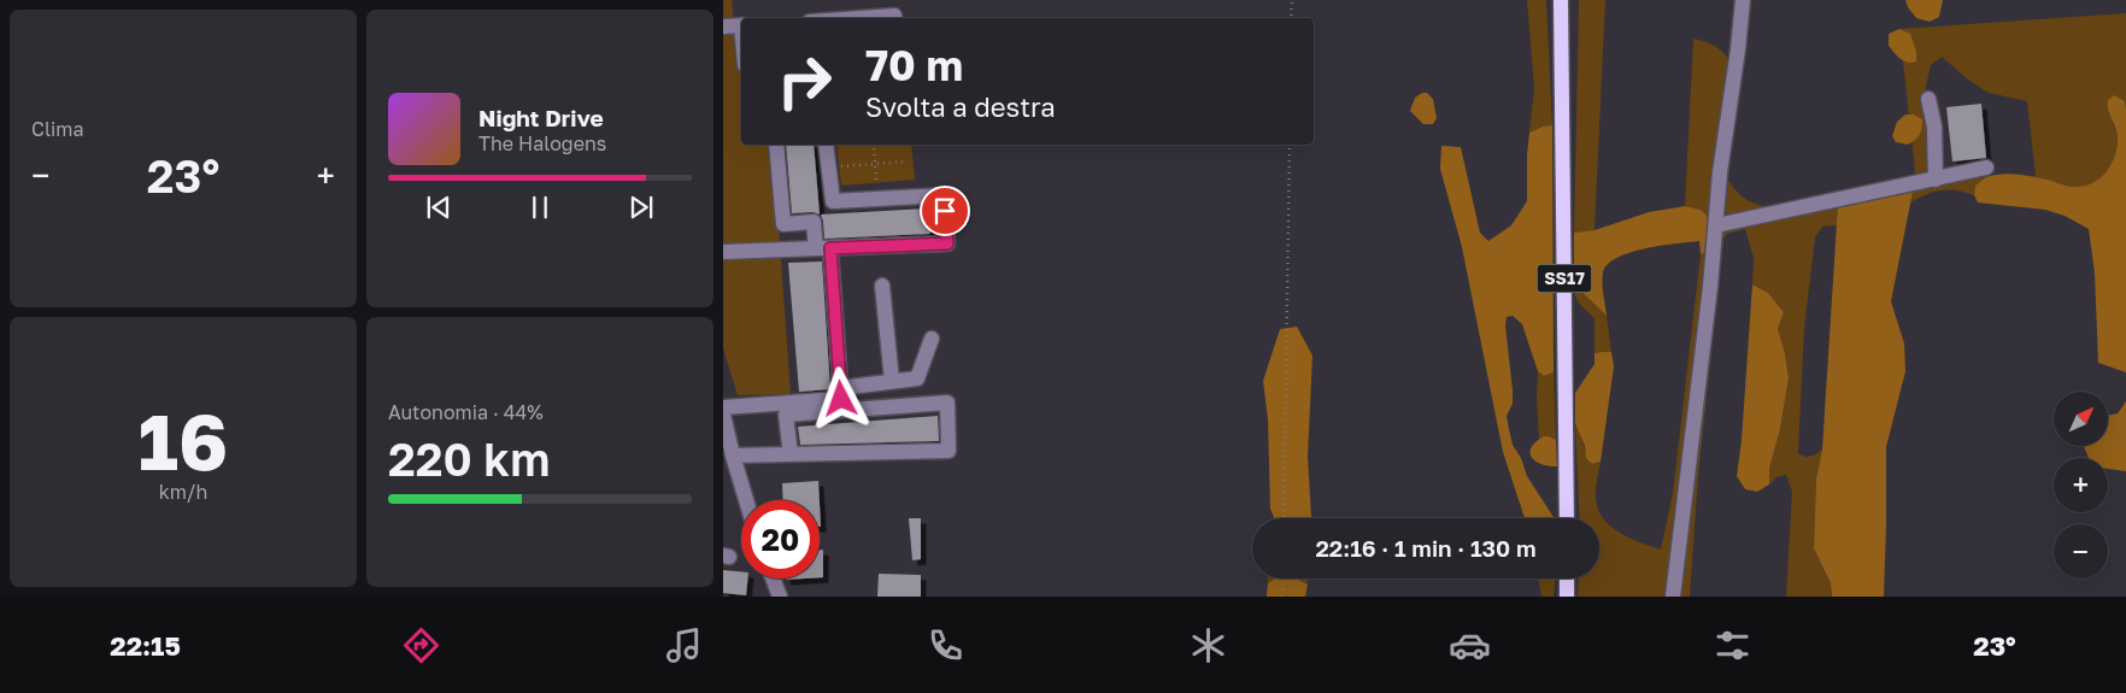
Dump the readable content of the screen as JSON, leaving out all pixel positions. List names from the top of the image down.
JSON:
{
  "streets": {
    "main road": ["SS17"]
  },
  "north": "top right",
  "page": {
    "tile": [
      "Clima",
      ["16", "km/h"],
      ["Autonomia · 44%", "220 km"]
    ],
    "turn": ["70 m", "Svolta a destra"],
    "song": ["Night Drive", "The Halogens"],
    "heat": ["−", "23°", "+"],
    "map_buttons": ["+", "−"],
    "limit": "20",
    "trip": "22:16 · 1 min · 130 m",
    "tabs": ["22:15", "23°"]
  }
}
